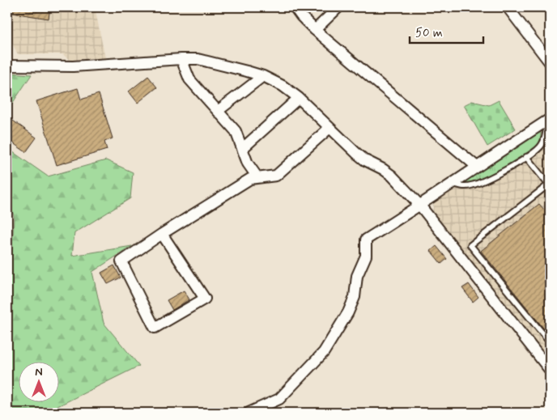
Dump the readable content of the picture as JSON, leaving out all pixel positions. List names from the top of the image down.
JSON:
{
  "scale_bar": "50 m",
  "north": "top"
}
